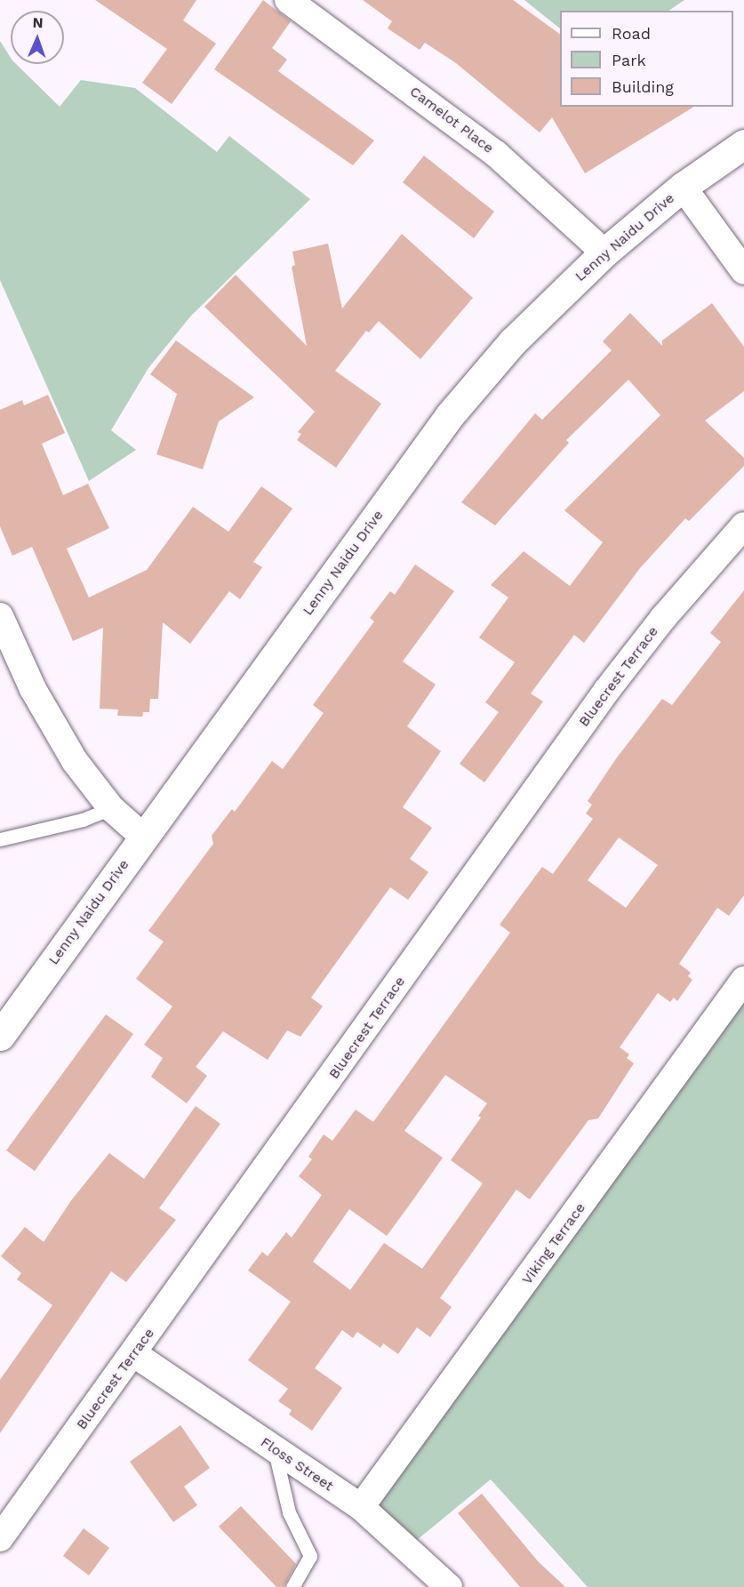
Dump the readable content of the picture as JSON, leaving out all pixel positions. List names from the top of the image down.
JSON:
{
  "streets": {
    "street": [
      "Camelot Place",
      "Lenny Naidu Drive",
      "Bluecrest Terrace",
      "Viking Terrace",
      "Floss Street"
    ]
  },
  "crossings": [
    ["Camelot Place", "Lenny Naidu Drive"],
    ["Bluecrest Terrace", "Floss Street"],
    ["Viking Terrace", "Floss Street"]
  ],
  "legend": ["Road", "Park", "Building"],
  "north": "top"
}
